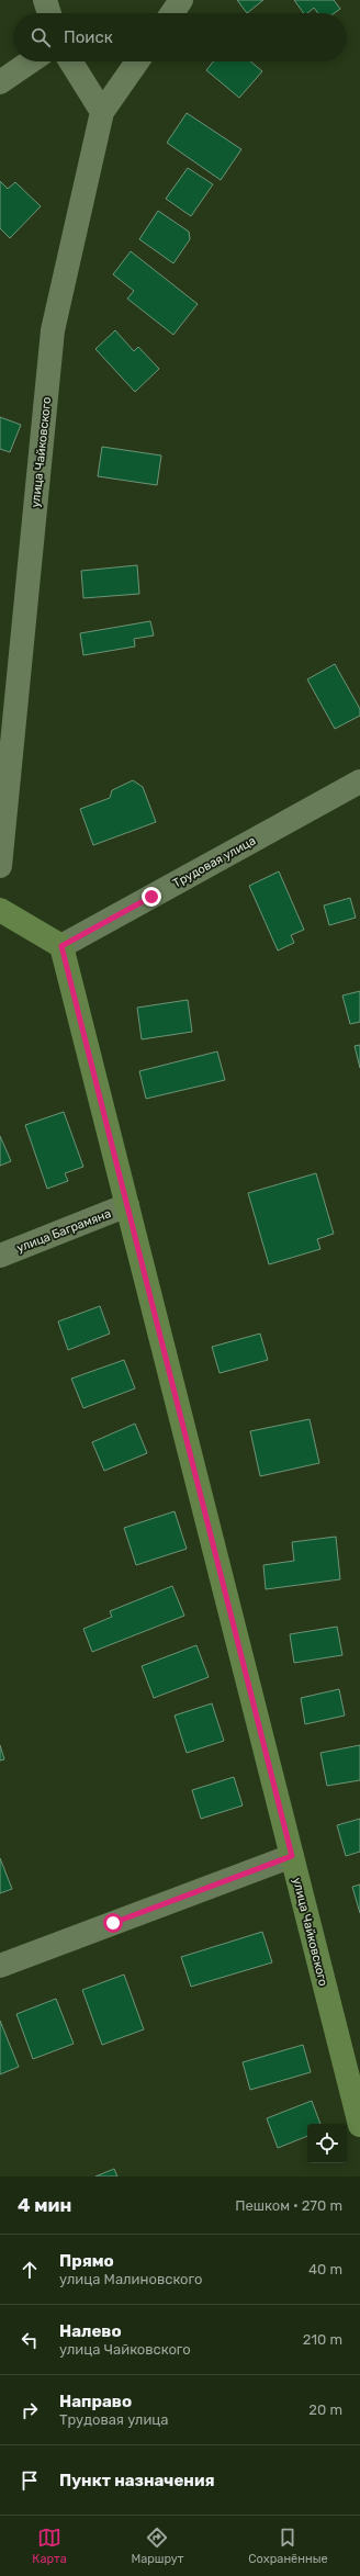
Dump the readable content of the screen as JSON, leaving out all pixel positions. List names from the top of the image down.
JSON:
{
  "streets": {
    "main road": ["улица Чайковского"],
    "street": ["Трудовая улица", "улица Баграмяна"]
  },
  "crossings": [
    ["улица Чайковского", "Трудовая улица"],
    ["улица Чайковского", "улица Баграмяна"]
  ],
  "page": {
    "search": "Поиск",
    "heading": ["4 мин", "Пешком · 270 m"],
    "list": [
      ["Прямо", "улица Малиновского", "40 m"],
      ["Налево", "улица Чайковского", "210 m"],
      ["Направо", "Трудовая улица", "20 m"],
      "Пункт назначения"
    ],
    "nav": ["Карта", "Маршрут", "Сохранённые"]
  }
}
